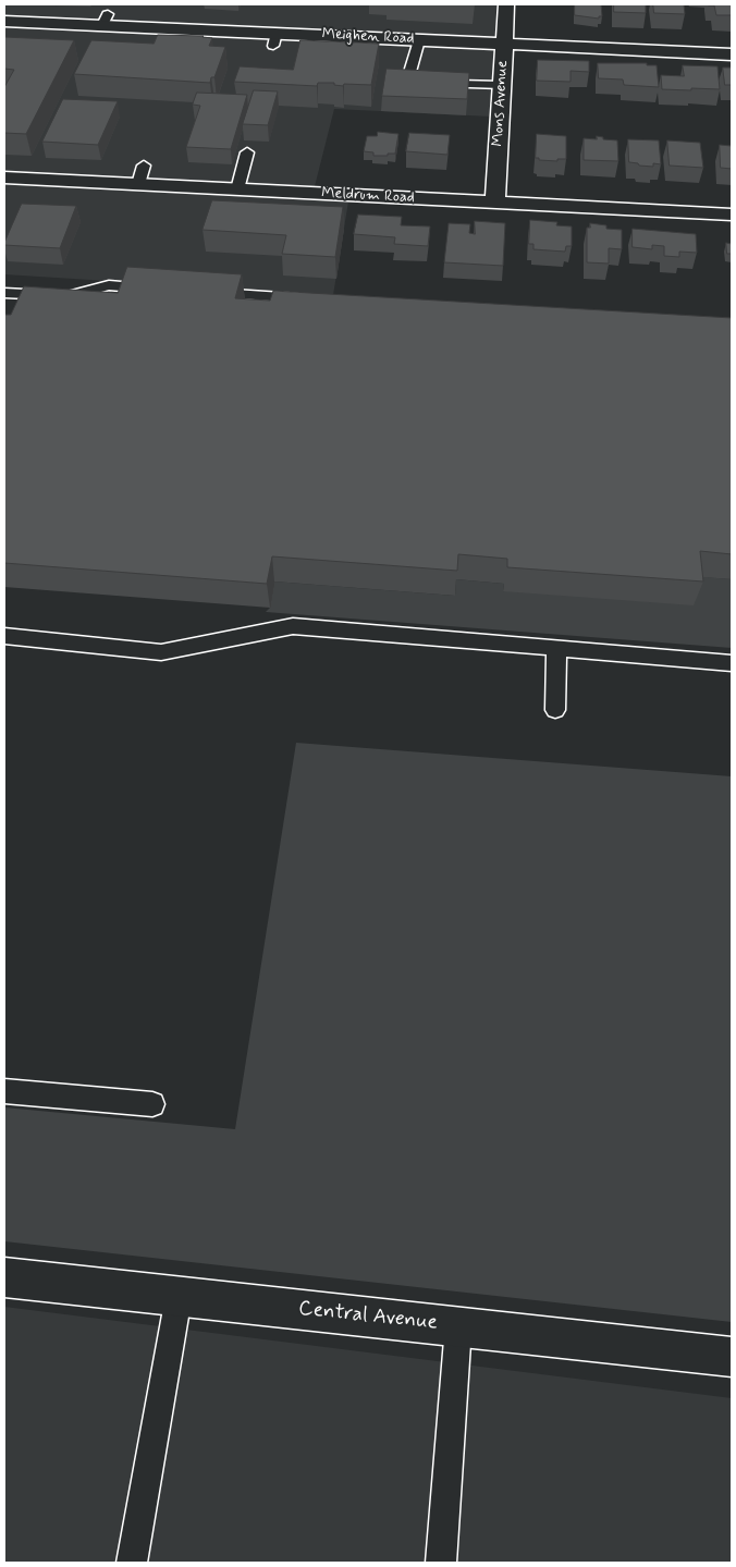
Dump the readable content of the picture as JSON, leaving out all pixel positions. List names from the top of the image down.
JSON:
{
  "streets": {
    "street": [
      "Meighen Road",
      "Mons Avenue",
      "Meldrum Road",
      "Central Avenue"
    ]
  },
  "crossings": [
    ["Meighen Road", "Mons Avenue"],
    ["Mons Avenue", "Meldrum Road"]
  ]
}
